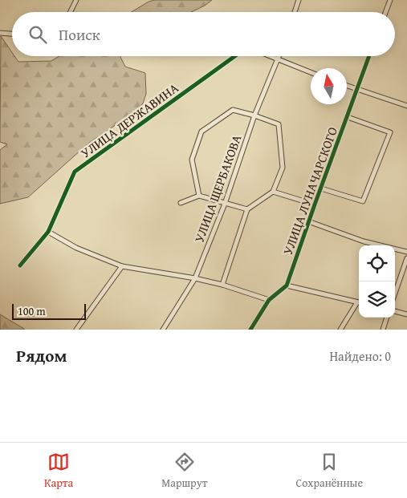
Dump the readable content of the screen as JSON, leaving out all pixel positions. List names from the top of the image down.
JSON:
{
  "streets": {
    "street": ["УЛИЦА ДЕРЖАВИНА", "УЛИЦА ЩЕРБАКОВА", "УЛИЦА ЛУНАЧАРСКОГО"]
  },
  "scale_bar": "100 m",
  "north": "top",
  "page": {
    "search": "Поиск",
    "scale": "100 m",
    "heading": ["Рядом", "Найдено: 0"],
    "nav": ["Карта", "Маршрут", "Сохранённые"]
  }
}
